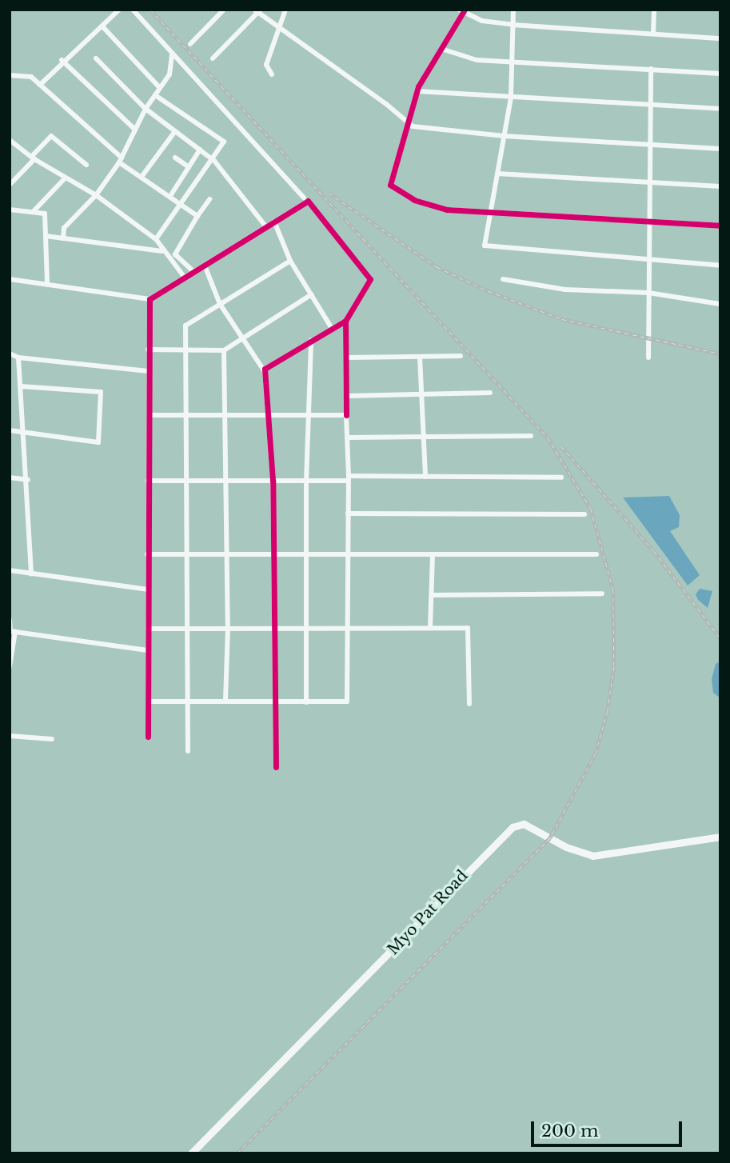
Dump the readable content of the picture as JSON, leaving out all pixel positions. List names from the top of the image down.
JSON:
{
  "streets": {
    "main road": ["Myo Pat Road"]
  },
  "scale_bar": "200 m"
}
